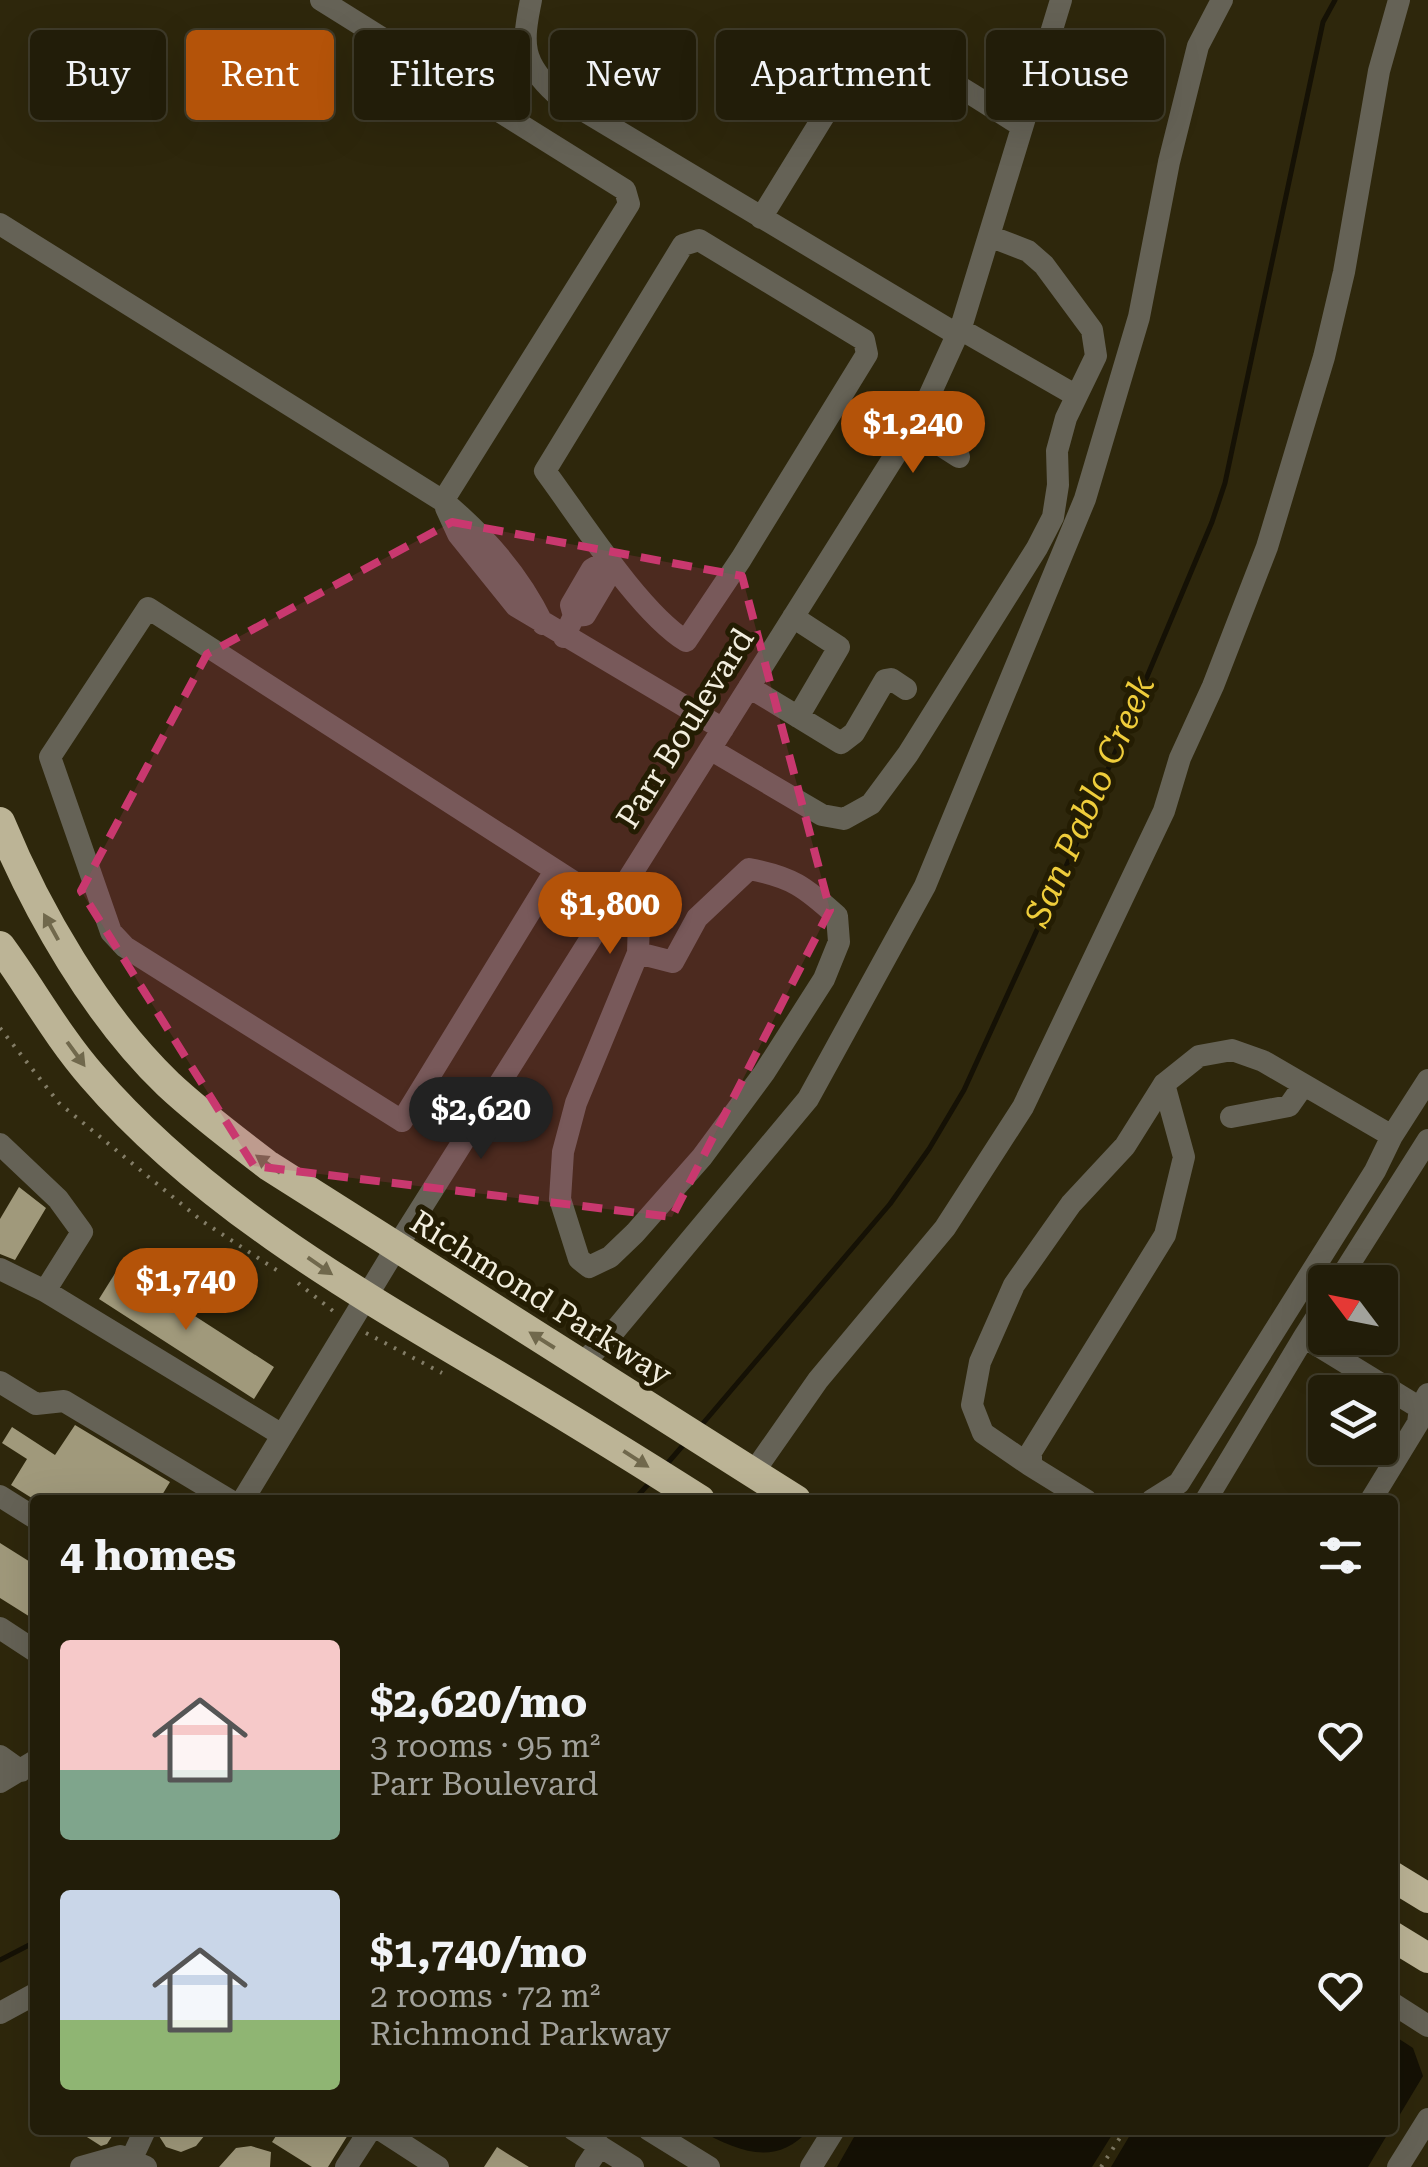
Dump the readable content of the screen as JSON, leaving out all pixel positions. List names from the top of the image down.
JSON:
{
  "streets": {
    "highway": ["Richmond Parkway"],
    "street": ["Parr Boulevard"]
  },
  "crossings": [
    ["Parr Boulevard", "Richmond Parkway"]
  ],
  "water": ["San Pablo Creek"],
  "north": "top left",
  "page": {
    "chip": [
      "Buy",
      "Rent",
      "Filters",
      "New",
      "Apartment",
      "House"
    ],
    "price": [
      "$1,240",
      "$1,800",
      "$2,620",
      "$1,740"
    ],
    "heading": "4 homes",
    "list": [
      {
        "name": "$2,620/mo",
        "note": "3 rooms · 95 m² · Parr Boulevard"
      },
      {
        "name": "$1,740/mo",
        "note": "2 rooms · 72 m² · Richmond Parkway"
      }
    ]
  }
}
